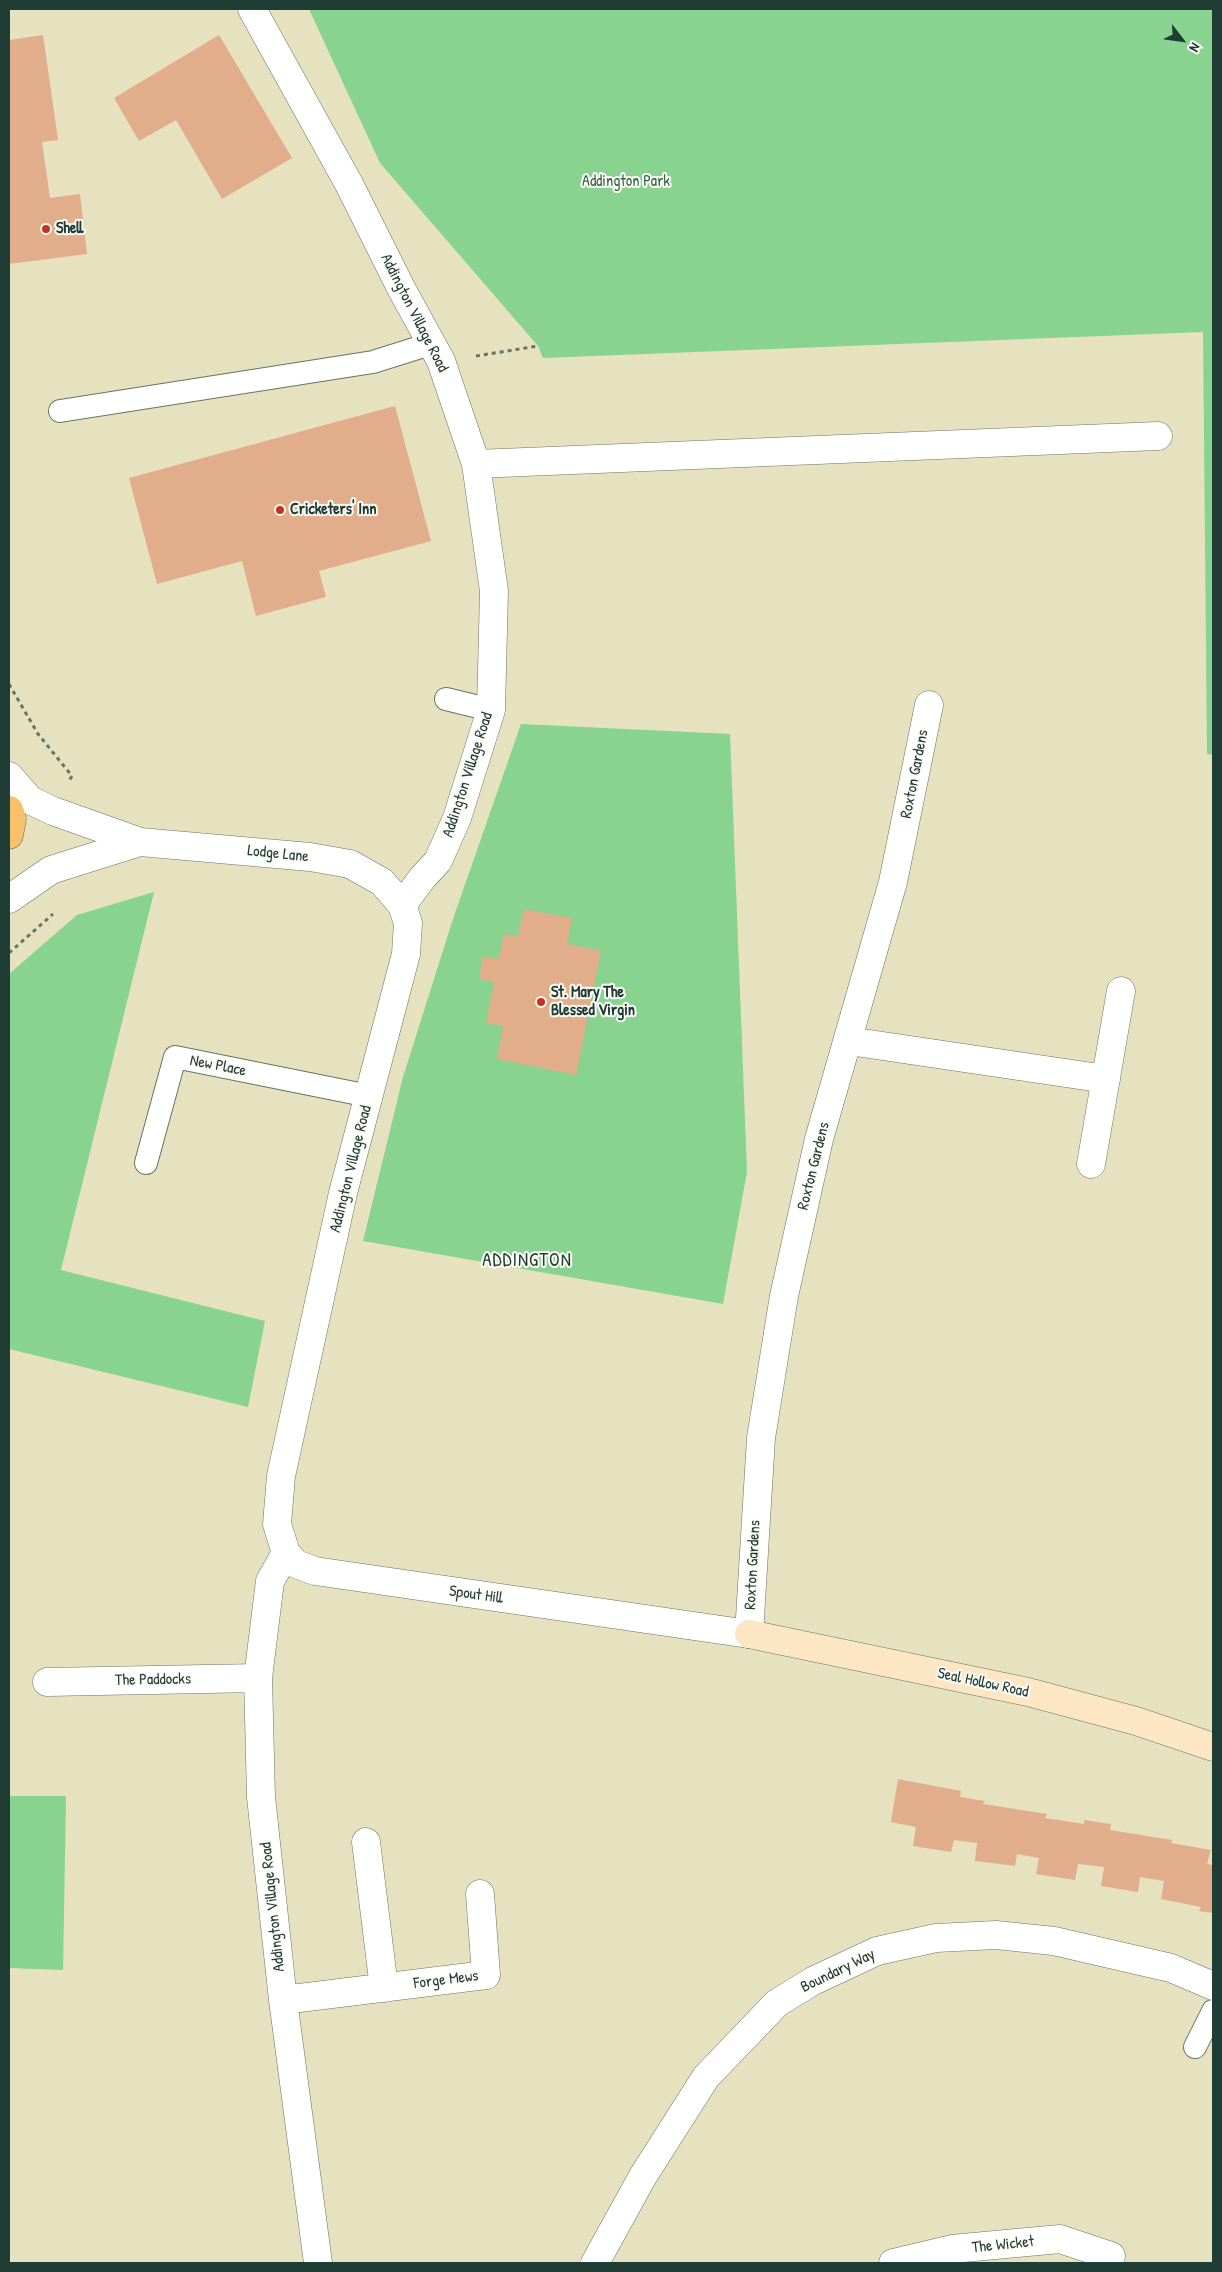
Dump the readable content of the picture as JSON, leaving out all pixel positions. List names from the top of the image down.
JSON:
{
  "streets": {
    "main road": ["Seal Hollow Road"],
    "street": [
      "Addington Village Road",
      "Roxton Gardens",
      "Lodge Lane",
      "Spout Hill",
      "The Paddocks",
      "Boundary Way",
      "Forge Mews",
      "The Wicket"
    ],
    "lane": ["New Place"]
  },
  "crossings": [
    ["Addington Village Road", "Lodge Lane"],
    ["Addington Village Road", "New Place"],
    ["Addington Village Road", "Spout Hill"],
    ["Addington Village Road", "The Paddocks"],
    ["Addington Village Road", "Forge Mews"],
    ["Roxton Gardens", "Spout Hill"],
    ["Roxton Gardens", "Seal Hollow Road"],
    ["Spout Hill", "Seal Hollow Road"]
  ],
  "districts": ["ADDINGTON"],
  "parks": ["Addington Park"],
  "places": ["Shell", "Cricketers' Inn", "St. Mary The Blessed Virgin"],
  "north": "bottom right"
}
